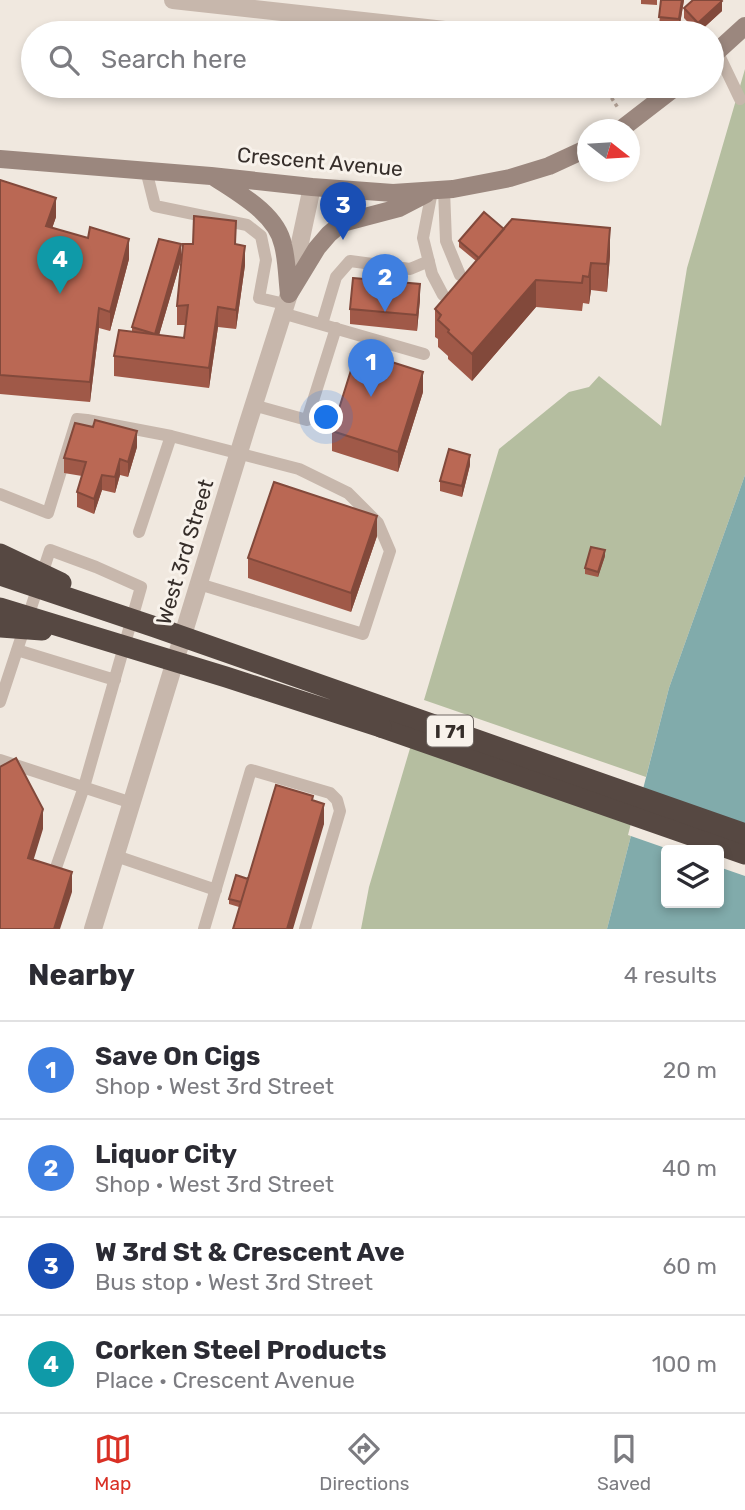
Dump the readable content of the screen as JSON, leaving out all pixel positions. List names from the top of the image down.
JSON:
{
  "streets": {
    "highway": ["I 71"],
    "main road": ["Crescent Avenue"],
    "street": ["West 3rd Street"]
  },
  "crossings": [
    ["Crescent Avenue", "West 3rd Street"]
  ],
  "north": "right",
  "page": {
    "search": "Search here",
    "pins": [
      "3",
      "4",
      "2",
      "1"
    ],
    "heading": ["Nearby", "4 results"],
    "list": [
      {
        "mark": "1",
        "name": "Save On Cigs",
        "note": "Shop · West 3rd Street",
        "value": "20 m"
      },
      {
        "mark": "2",
        "name": "Liquor City",
        "note": "Shop · West 3rd Street",
        "value": "40 m"
      },
      {
        "mark": "3",
        "name": "W 3rd St & Crescent Ave",
        "note": "Bus stop · West 3rd Street",
        "value": "60 m"
      },
      {
        "mark": "4",
        "name": "Corken Steel Products",
        "note": "Place · Crescent Avenue",
        "value": "100 m"
      }
    ],
    "nav": ["Map", "Directions", "Saved"]
  }
}
